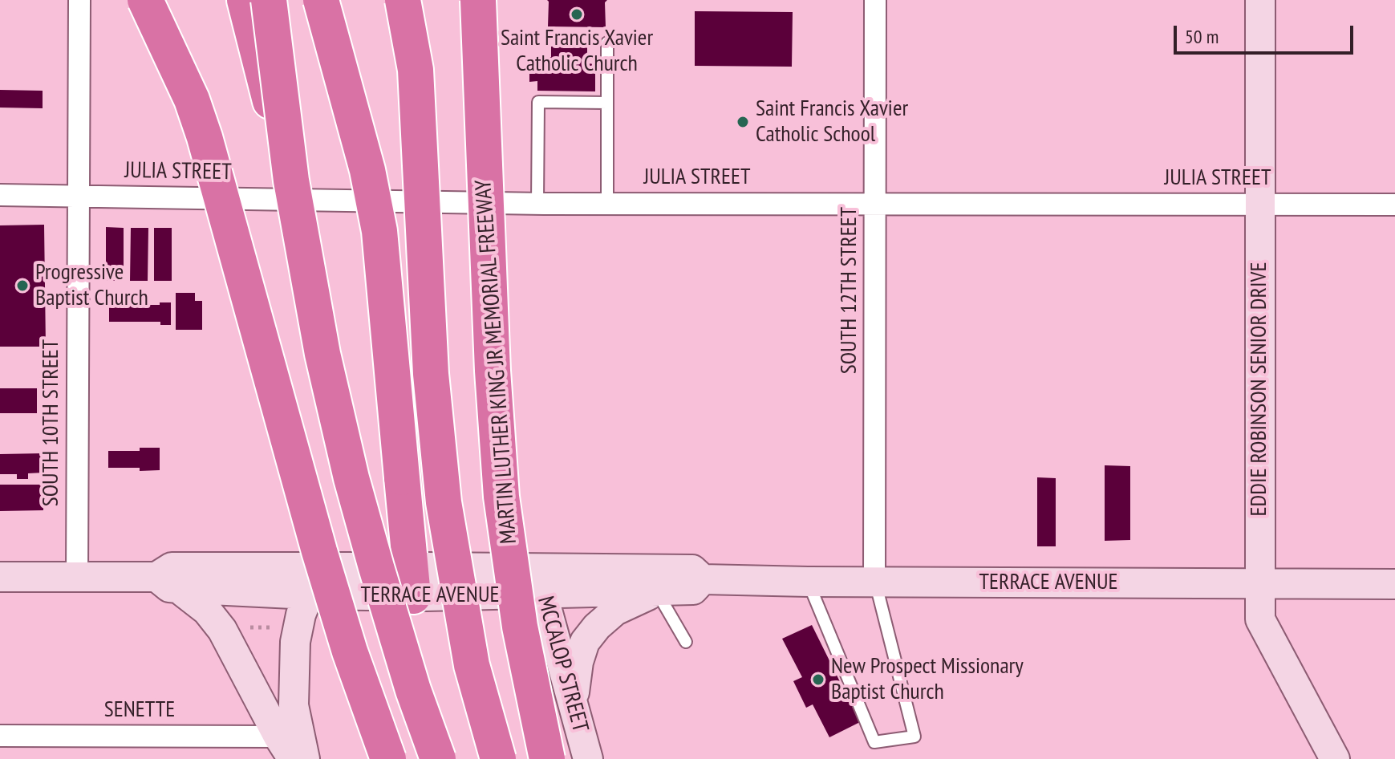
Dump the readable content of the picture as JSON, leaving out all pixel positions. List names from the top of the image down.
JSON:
{
  "streets": {
    "highway": ["MARTIN LUTHER KING JR MEMORIAL FREEWAY"],
    "street": [
      "JULIA STREET",
      "SOUTH 12TH STREET",
      "EDDIE ROBINSON SENIOR DRIVE",
      "SOUTH 10TH STREET",
      "TERRACE AVENUE",
      "MCCALOP STREET",
      "SENETTE"
    ]
  },
  "crossings": [
    ["JULIA STREET", "SOUTH 12TH STREET"],
    ["JULIA STREET", "EDDIE ROBINSON SENIOR DRIVE"],
    ["JULIA STREET", "SOUTH 10TH STREET"],
    ["SOUTH 12TH STREET", "TERRACE AVENUE"],
    ["EDDIE ROBINSON SENIOR DRIVE", "TERRACE AVENUE"],
    ["SOUTH 10TH STREET", "TERRACE AVENUE"],
    ["TERRACE AVENUE", "MCCALOP STREET"]
  ],
  "places": [
    "Saint Francis Xavier Catholic Church",
    "Saint Francis Xavier Catholic School",
    "Progressive Baptist Church",
    "New Prospect Missionary Baptist Church"
  ],
  "scale_bar": "50 m"
}
